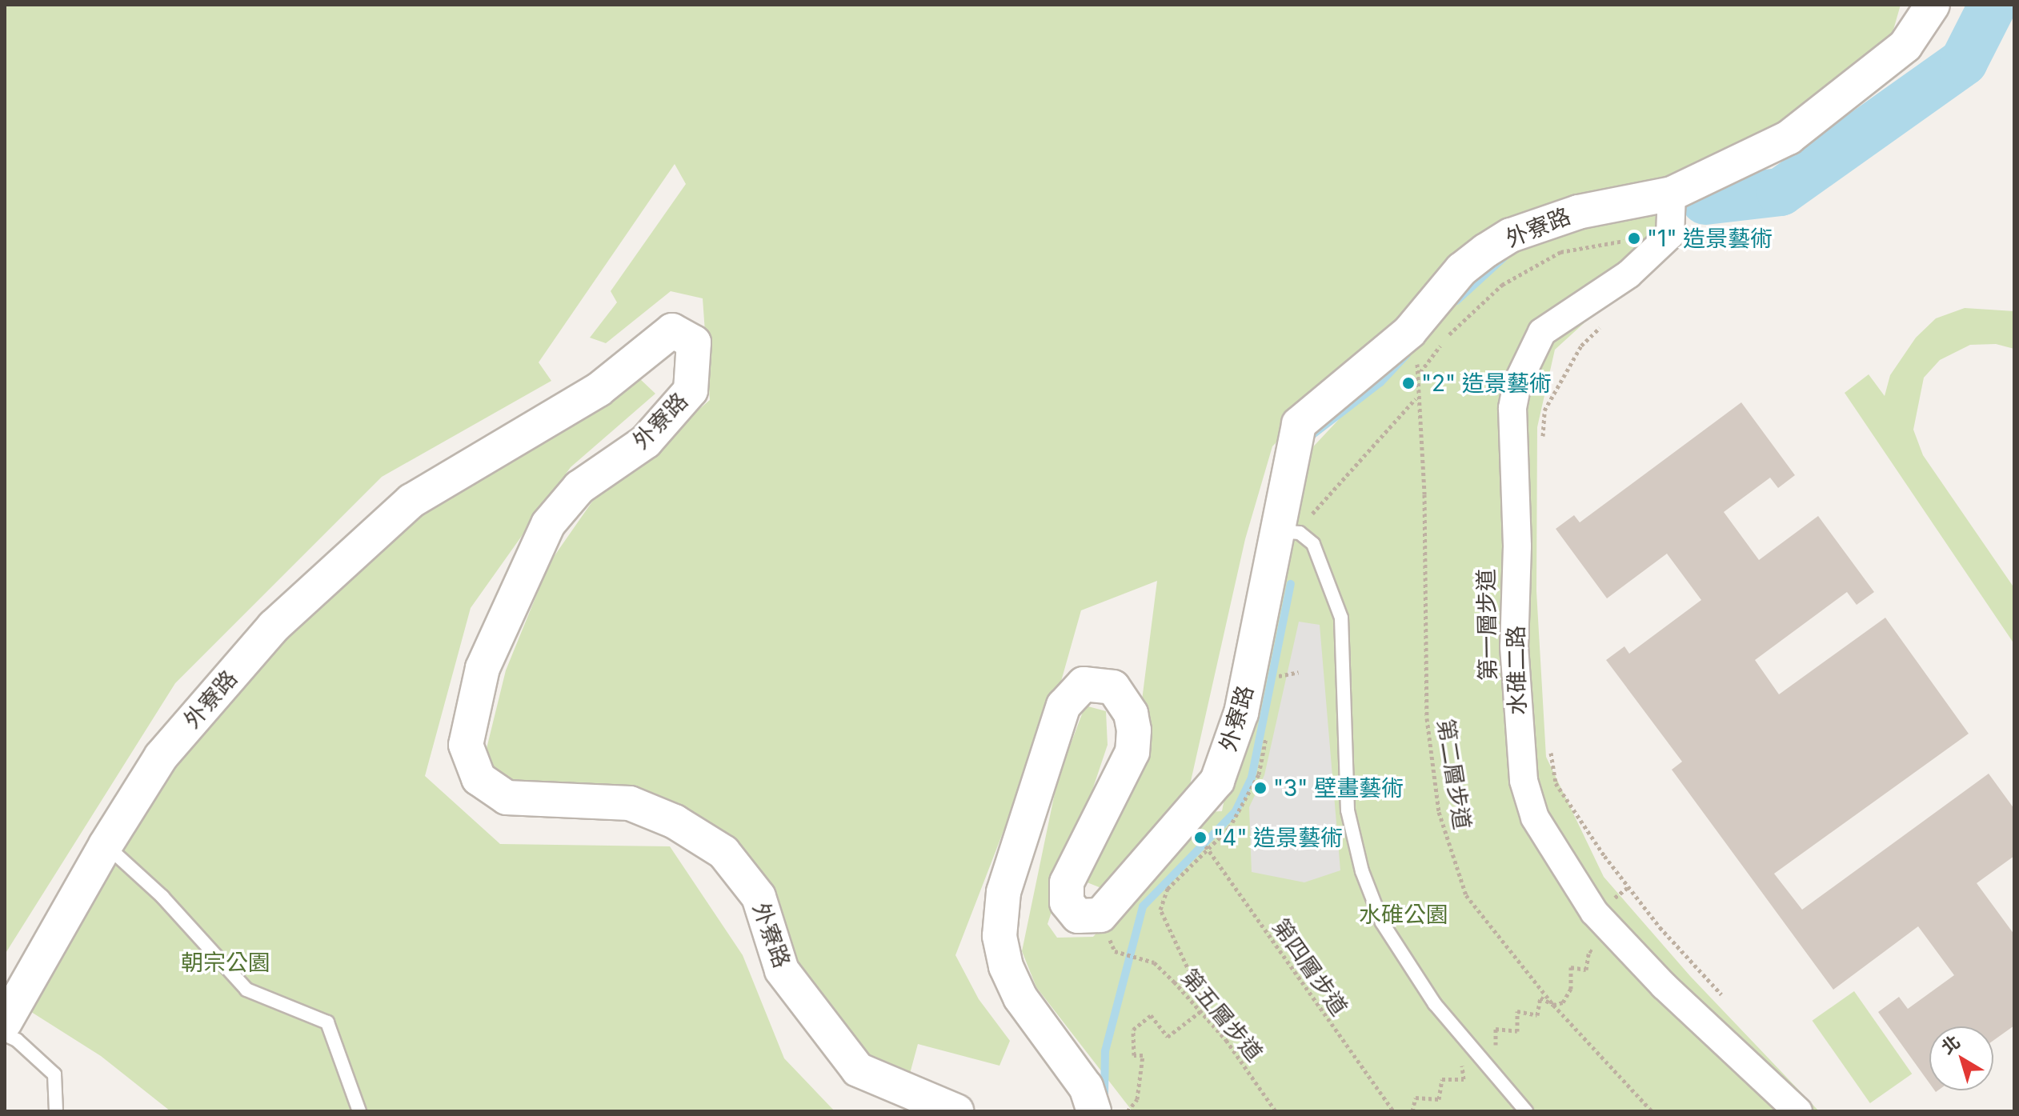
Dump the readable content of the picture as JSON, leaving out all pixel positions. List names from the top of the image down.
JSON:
{
  "streets": {
    "street": ["外寮路", "水碓二路"],
    "path": ["第二層步道", "第四層步道", "第五層步道"]
  },
  "crossings": [
    ["水碓二路", "第二層步道"]
  ],
  "parks": ["水碓公園", "朝宗公園"],
  "places": [
    "\"1\" 造景藝術",
    "\"2\" 造景藝術",
    "\"3\" 壁畫藝術",
    "\"4\" 造景藝術"
  ],
  "north": "top left"
}
